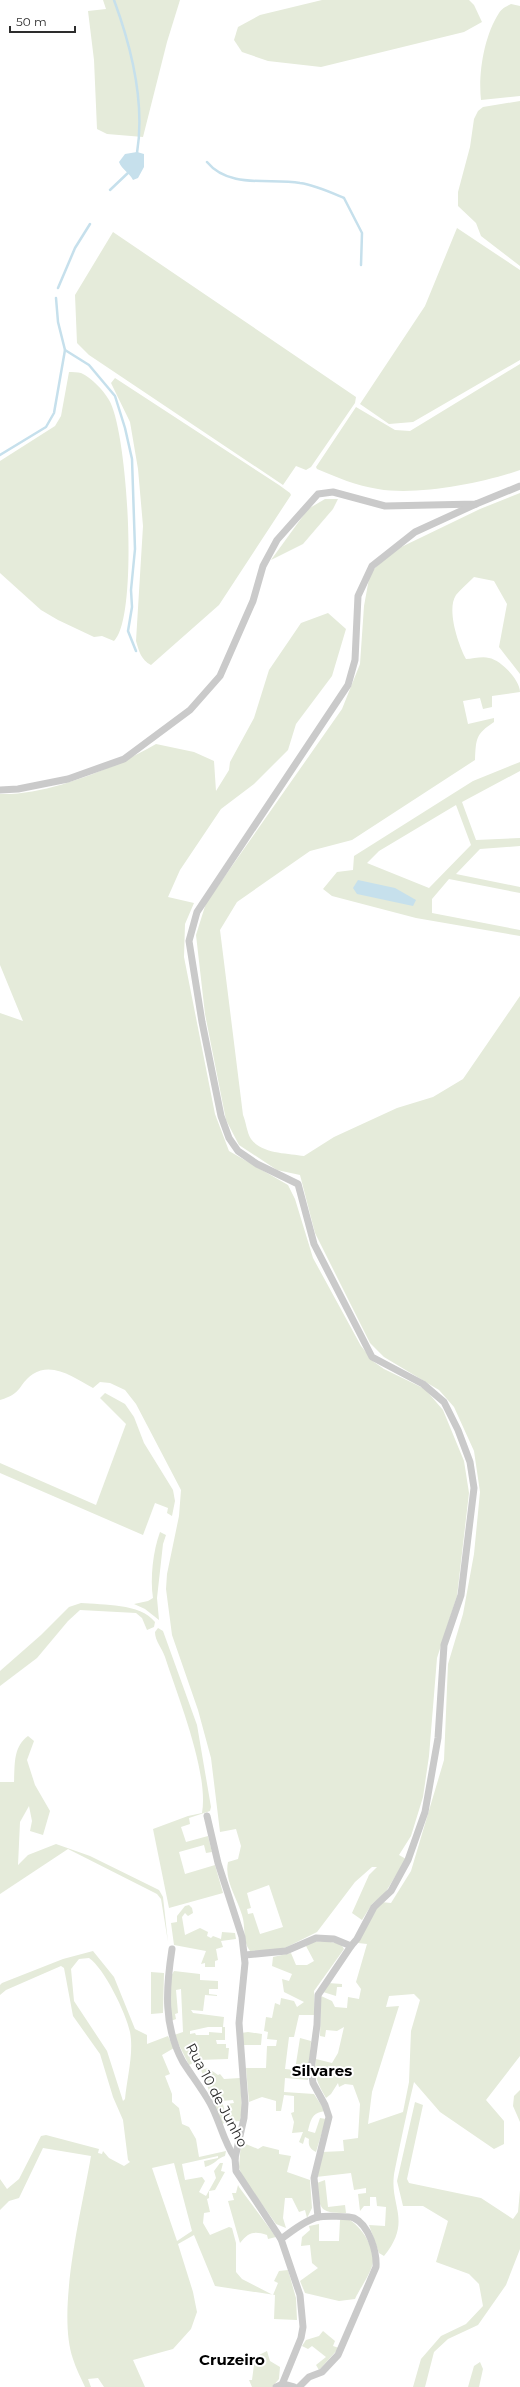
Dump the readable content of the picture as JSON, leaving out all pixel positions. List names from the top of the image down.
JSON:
{
  "streets": {
    "street": ["Rua 10 de Junho"]
  },
  "districts": ["Silvares", "Cruzeiro"],
  "scale_bar": "50 m"
}
